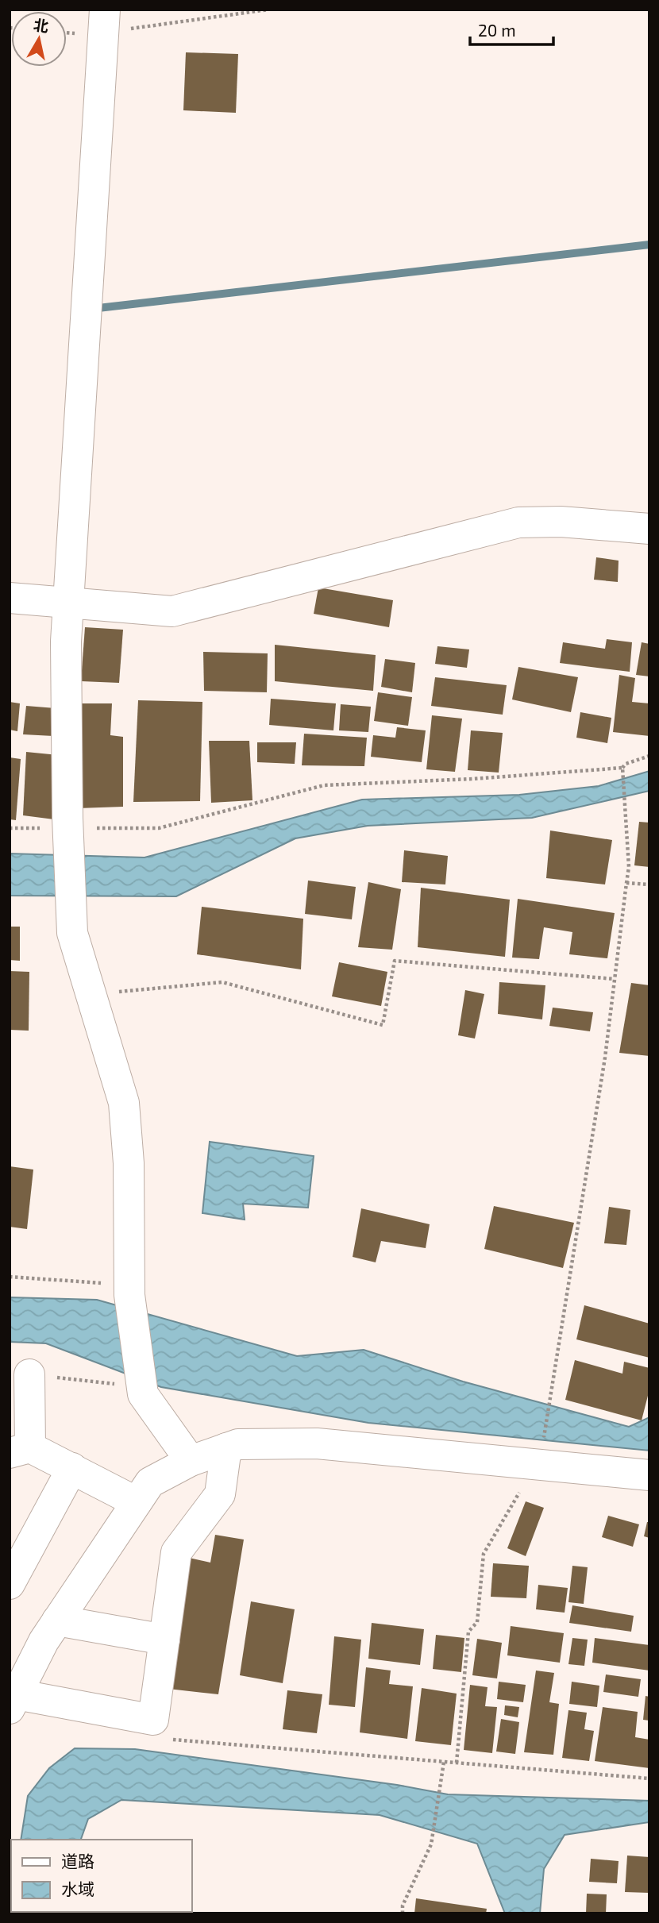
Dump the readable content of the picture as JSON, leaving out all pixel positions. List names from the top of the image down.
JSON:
{
  "legend": ["道路", "水域"],
  "scale_bar": "20 m",
  "north": "top"
}
